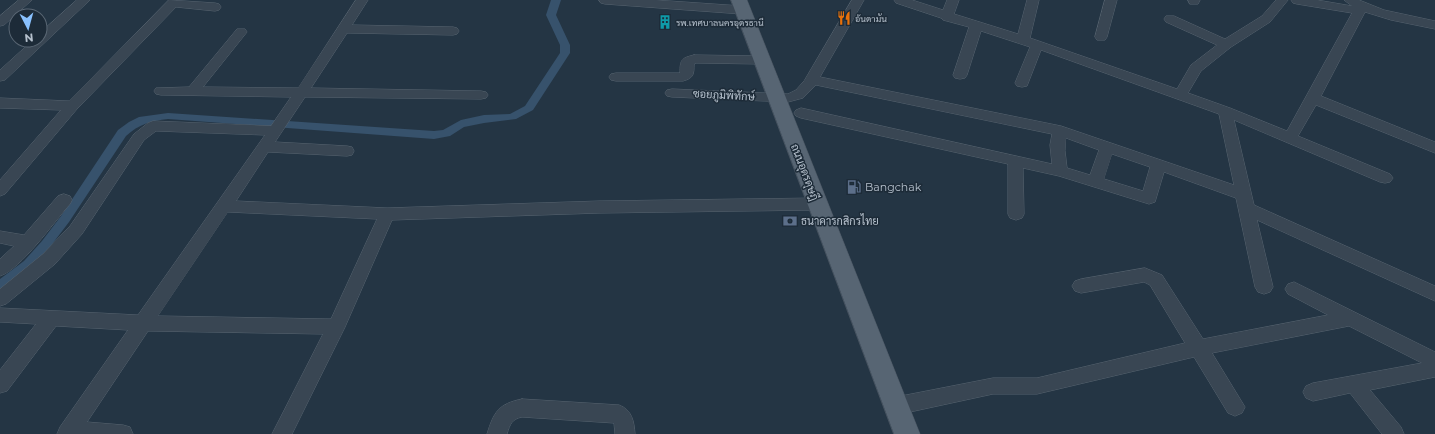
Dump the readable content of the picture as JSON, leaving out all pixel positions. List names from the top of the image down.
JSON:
{
  "streets": {
    "main road": ["ถนนอุดรดุษฎี"],
    "street": ["ซอยภูมิพิทักษ์"]
  },
  "crossings": [
    ["ซอยภูมิพิทักษ์", "ถนนอุดรดุษฎี"]
  ],
  "places": {
    "restaurant": ["อ้นดามัน"],
    "building": ["รพ.เทศบาลนครอุดรธานี"],
    "fuel station": ["Bangchak"],
    "bank": ["ธนาคารกสิกรไทย"]
  },
  "north": "bottom"
}
